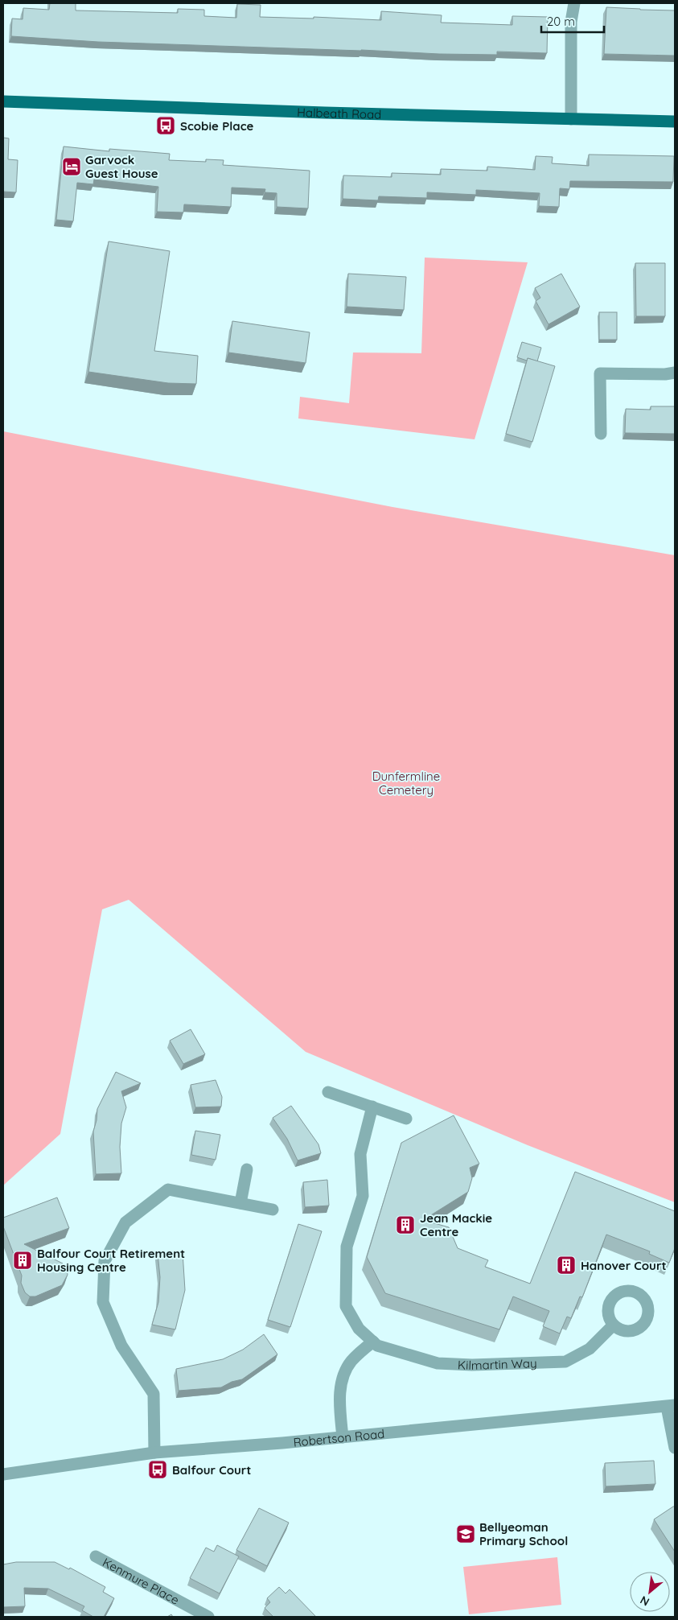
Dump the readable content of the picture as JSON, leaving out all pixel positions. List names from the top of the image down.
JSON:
{
  "streets": {
    "main road": ["Halbeath Road"],
    "street": ["Kilmartin Way", "Robertson Road", "Kenmure Place"]
  },
  "parks": ["Dunfermline Cemetery"],
  "places": {
    "bus stop": ["Scobie Place", "Balfour Court"],
    "hotel": ["Garvock Guest House"],
    "building": ["Jean Mackie Centre", "Balfour Court Retirement Housing Centre", "Hanover Court"],
    "school or university": ["Bellyeoman Primary School"]
  },
  "scale_bar": "20 m",
  "north": "bottom left"
}
